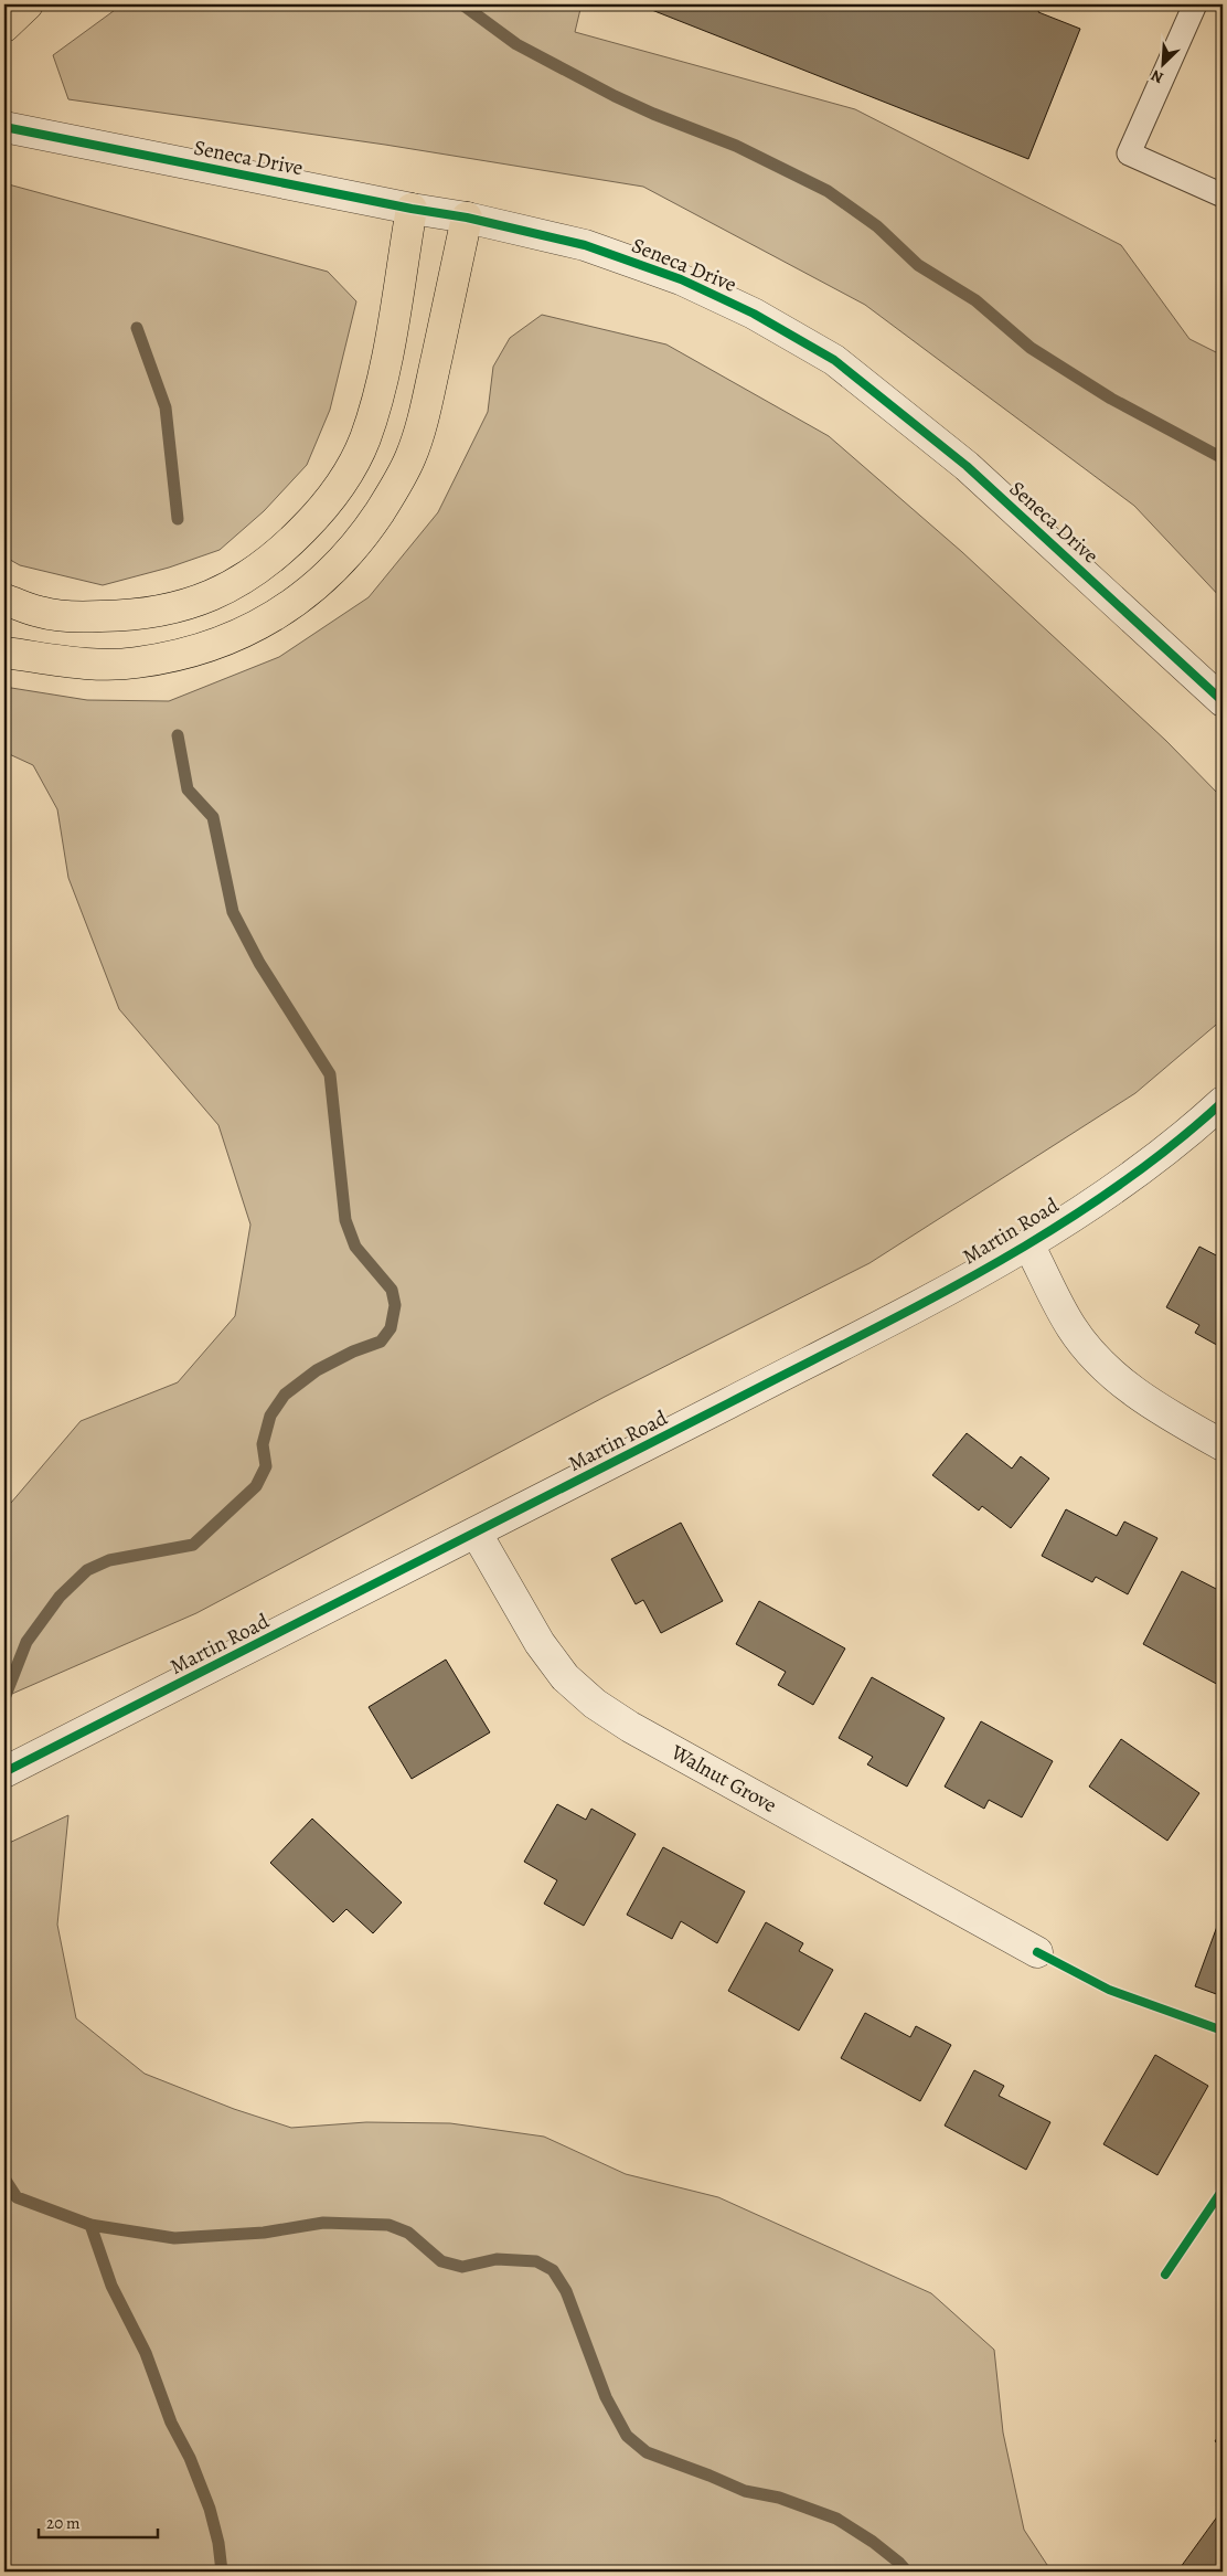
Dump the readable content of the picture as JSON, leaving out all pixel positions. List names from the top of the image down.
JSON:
{
  "streets": {
    "street": ["Seneca Drive", "Martin Road", "Walnut Grove"]
  },
  "crossings": [
    ["Martin Road", "Walnut Grove"]
  ],
  "scale_bar": "20 m",
  "north": "bottom left"
}
